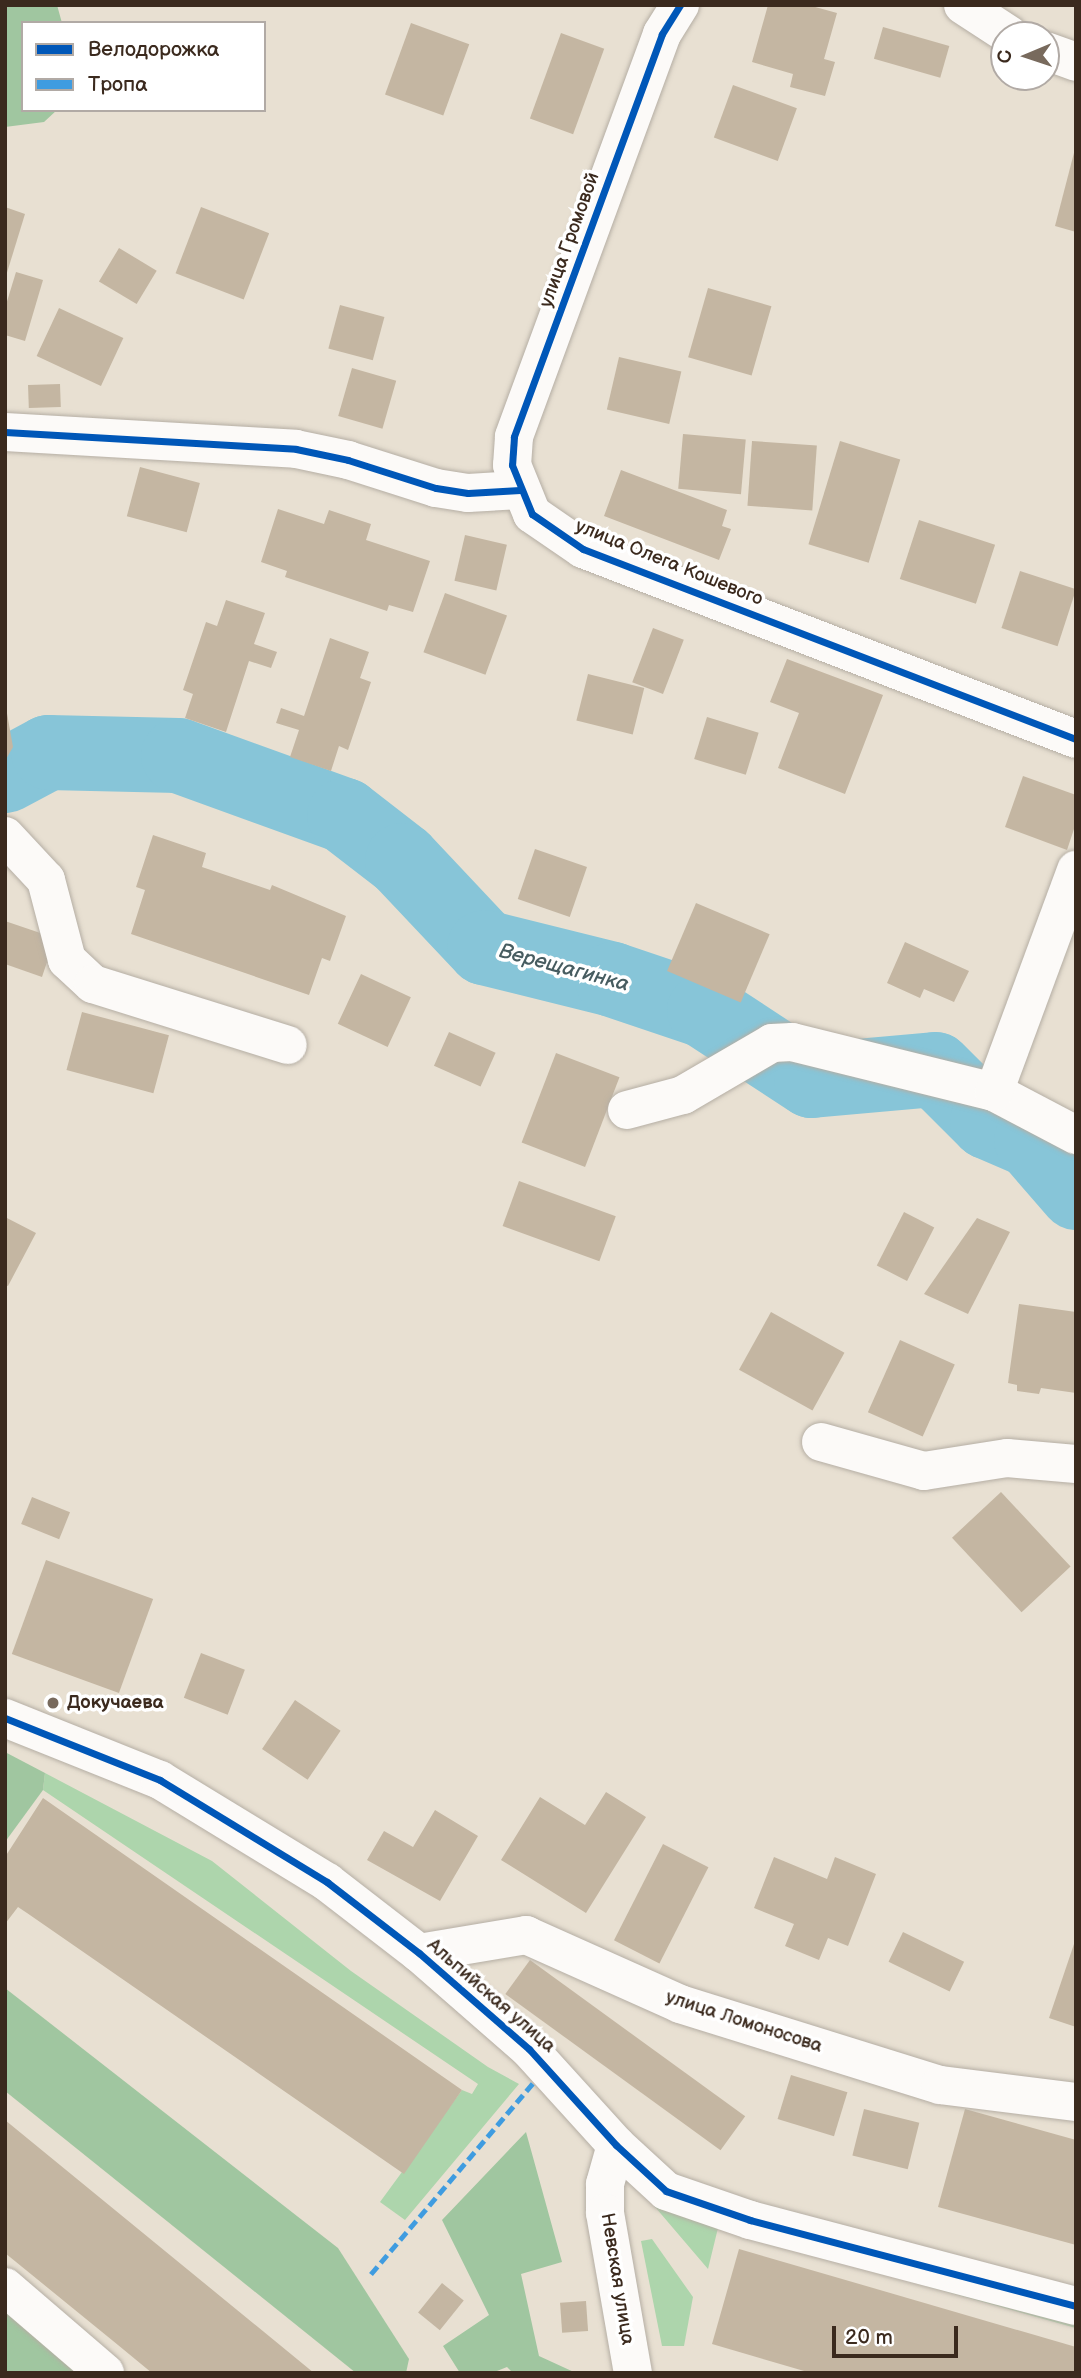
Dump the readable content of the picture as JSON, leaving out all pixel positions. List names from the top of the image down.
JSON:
{
  "streets": {
    "street": [
      "улица Громовой",
      "улица Олега Кошевого",
      "Альпийская улица",
      "улица Ломоносова",
      "Невская улица"
    ]
  },
  "crossings": [
    ["улица Громовой", "улица Олега Кошевого"],
    ["Альпийская улица", "улица Ломоносова"],
    ["Альпийская улица", "Невская улица"]
  ],
  "water": ["Верещагинка"],
  "places": ["Докучаева"],
  "legend": ["Велодорожка", "Тропа"],
  "scale_bar": "20 m",
  "north": "left"
}
